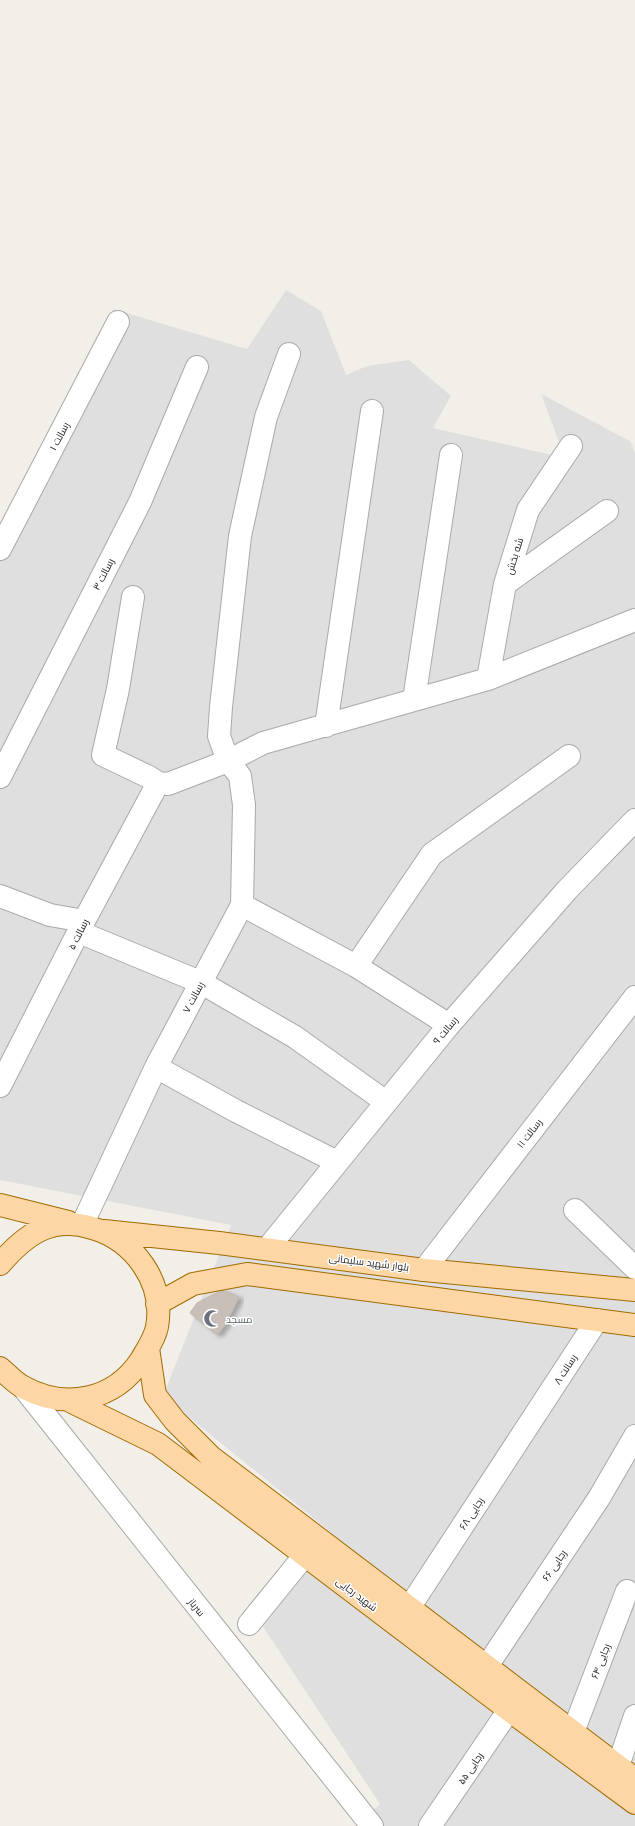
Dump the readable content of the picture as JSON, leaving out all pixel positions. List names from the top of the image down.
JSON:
{
  "streets": {
    "main road": ["بلوار شهید سلیمانی", "شهید رجایی"],
    "street": [
      "رسالت ۱",
      "شه بخش",
      "رسالت ۳",
      "رسالت ۵",
      "رسالت ۷",
      "رسالت ۹",
      "رسالت ۱۱",
      "رسالت ۸",
      "رجایی ۶۸",
      "رجایی ۶۶",
      "سرباز",
      "رجایی ۶۴",
      "رجایی ۵۵"
    ]
  },
  "crossings": [
    ["رسالت ۹", "بلوار شهید سلیمانی"],
    ["رسالت ۱۱", "بلوار شهید سلیمانی"],
    ["رسالت ۸", "رجایی ۶۸"],
    ["رجایی ۶۸", "شهید رجایی"],
    ["رجایی ۶۶", "شهید رجایی"],
    ["شهید رجایی", "رجایی ۶۴"],
    ["شهید رجایی", "رجایی ۵۵"]
  ],
  "places": {
    "mosque": ["مسجد"]
  }
}
